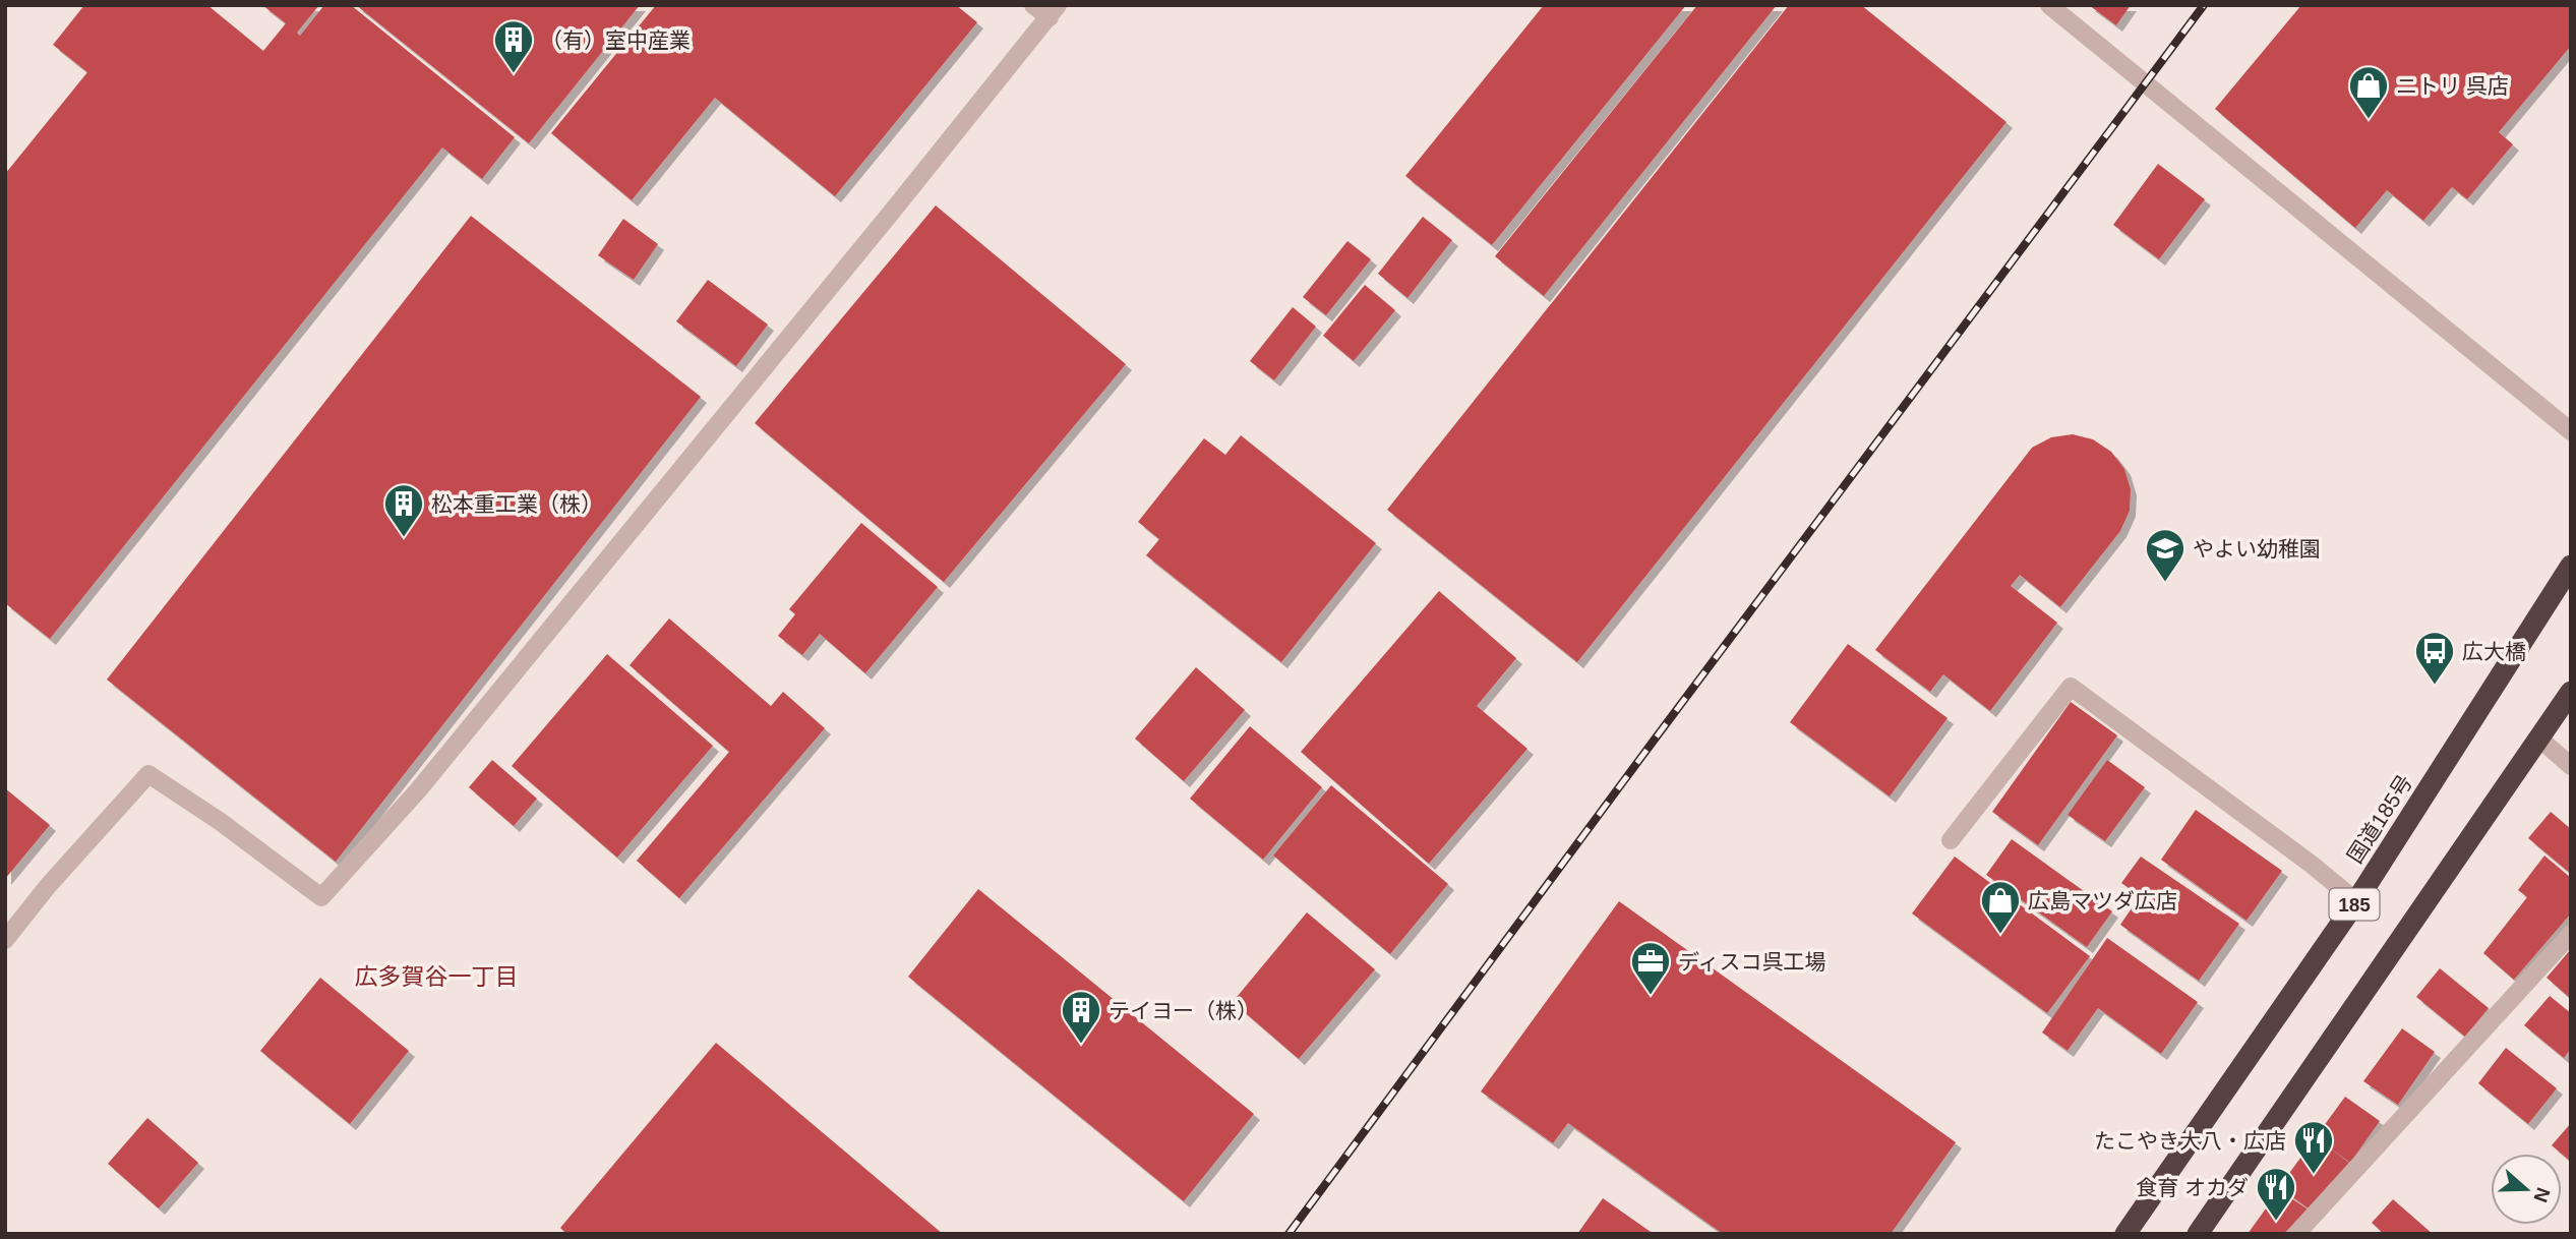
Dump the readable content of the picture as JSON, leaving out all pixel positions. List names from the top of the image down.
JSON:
{
  "streets": {
    "highway": ["国道185号", "185"]
  },
  "districts": ["広多賀谷一丁目"],
  "places": {
    "building": ["（有）室中産業", "松本重工業（株）", "テイヨー（株）"],
    "shop": ["ニトリ 呉店", "広島マツダ広店"],
    "school or university": ["やよい幼稚園"],
    "bus stop": ["広大橋"],
    "office": ["ディスコ呉工場"],
    "restaurant": ["たこやき大八・広店", "食育 オカダ"]
  },
  "north": "right"
}
